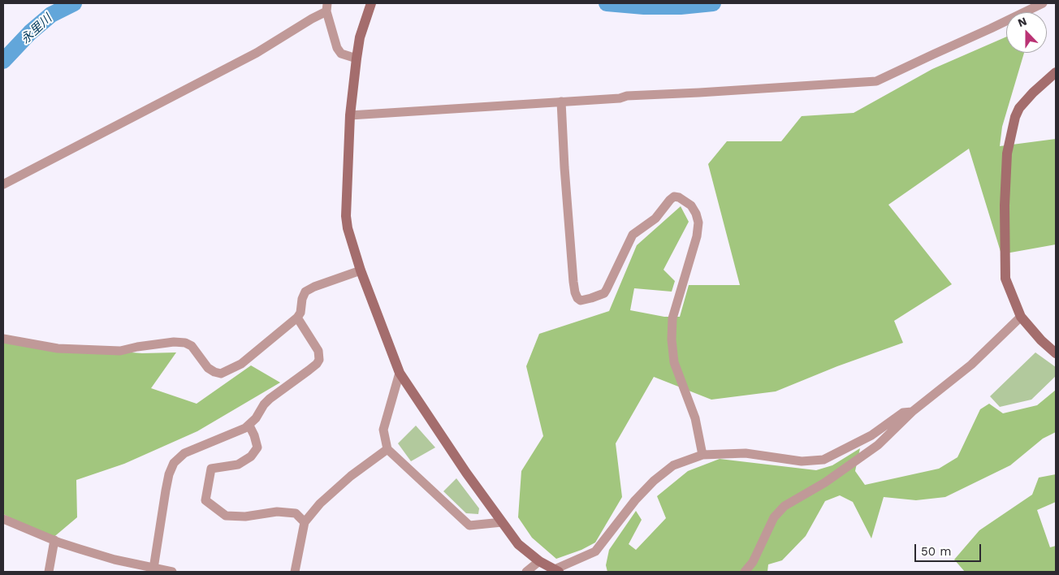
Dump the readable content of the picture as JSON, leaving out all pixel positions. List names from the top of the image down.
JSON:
{
  "water": ["永里川"],
  "scale_bar": "50 m",
  "north": "top"
}
